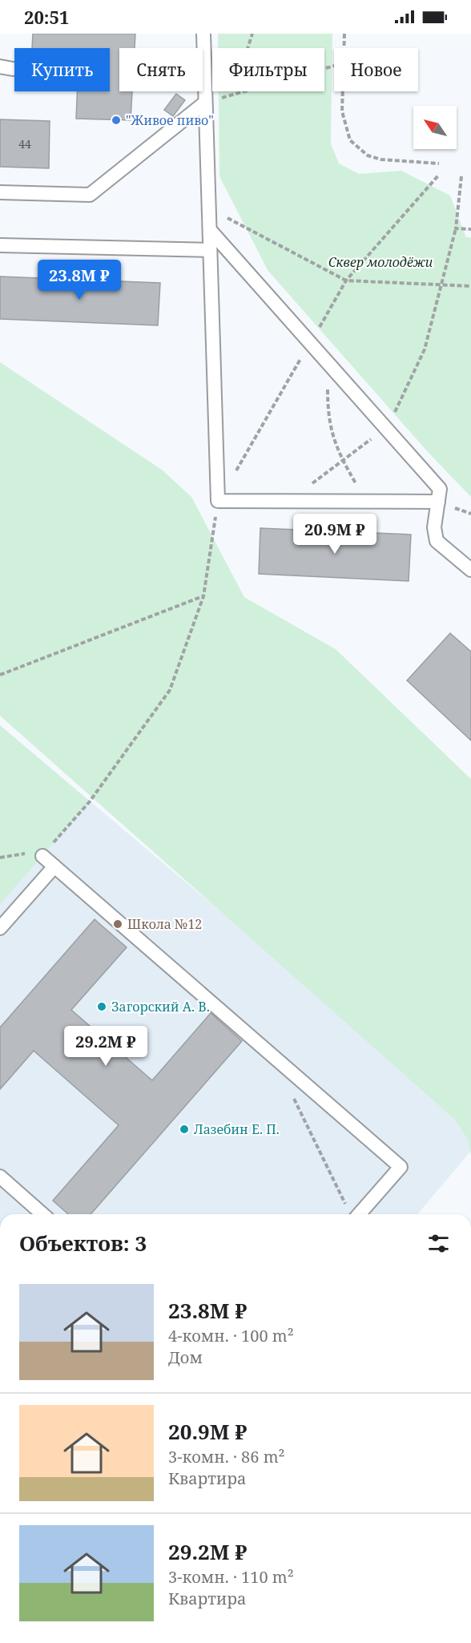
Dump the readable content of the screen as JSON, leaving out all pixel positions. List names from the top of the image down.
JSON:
{
  "parks": ["Сквер молодёжи"],
  "places": [
    "\"Живое пиво\"",
    "Школа №12",
    "Загорский А. В.",
    "Лазебин Е. П."
  ],
  "house_numbers": ["44"],
  "north": "top left",
  "page": {
    "status": "20:51",
    "chip": [
      "Купить",
      "Снять",
      "Фильтры",
      "Новое"
    ],
    "price": ["23.8M ₽", "20.9M ₽", "29.2M ₽"],
    "heading": "Объектов: 3",
    "list": [
      {
        "name": "23.8M ₽",
        "note": "4-комн. · 100 m² · Дом"
      },
      {
        "name": "20.9M ₽",
        "note": "3-комн. · 86 m² · Квартира"
      },
      {
        "name": "29.2M ₽",
        "note": "3-комн. · 110 m² · Квартира"
      }
    ]
  }
}
